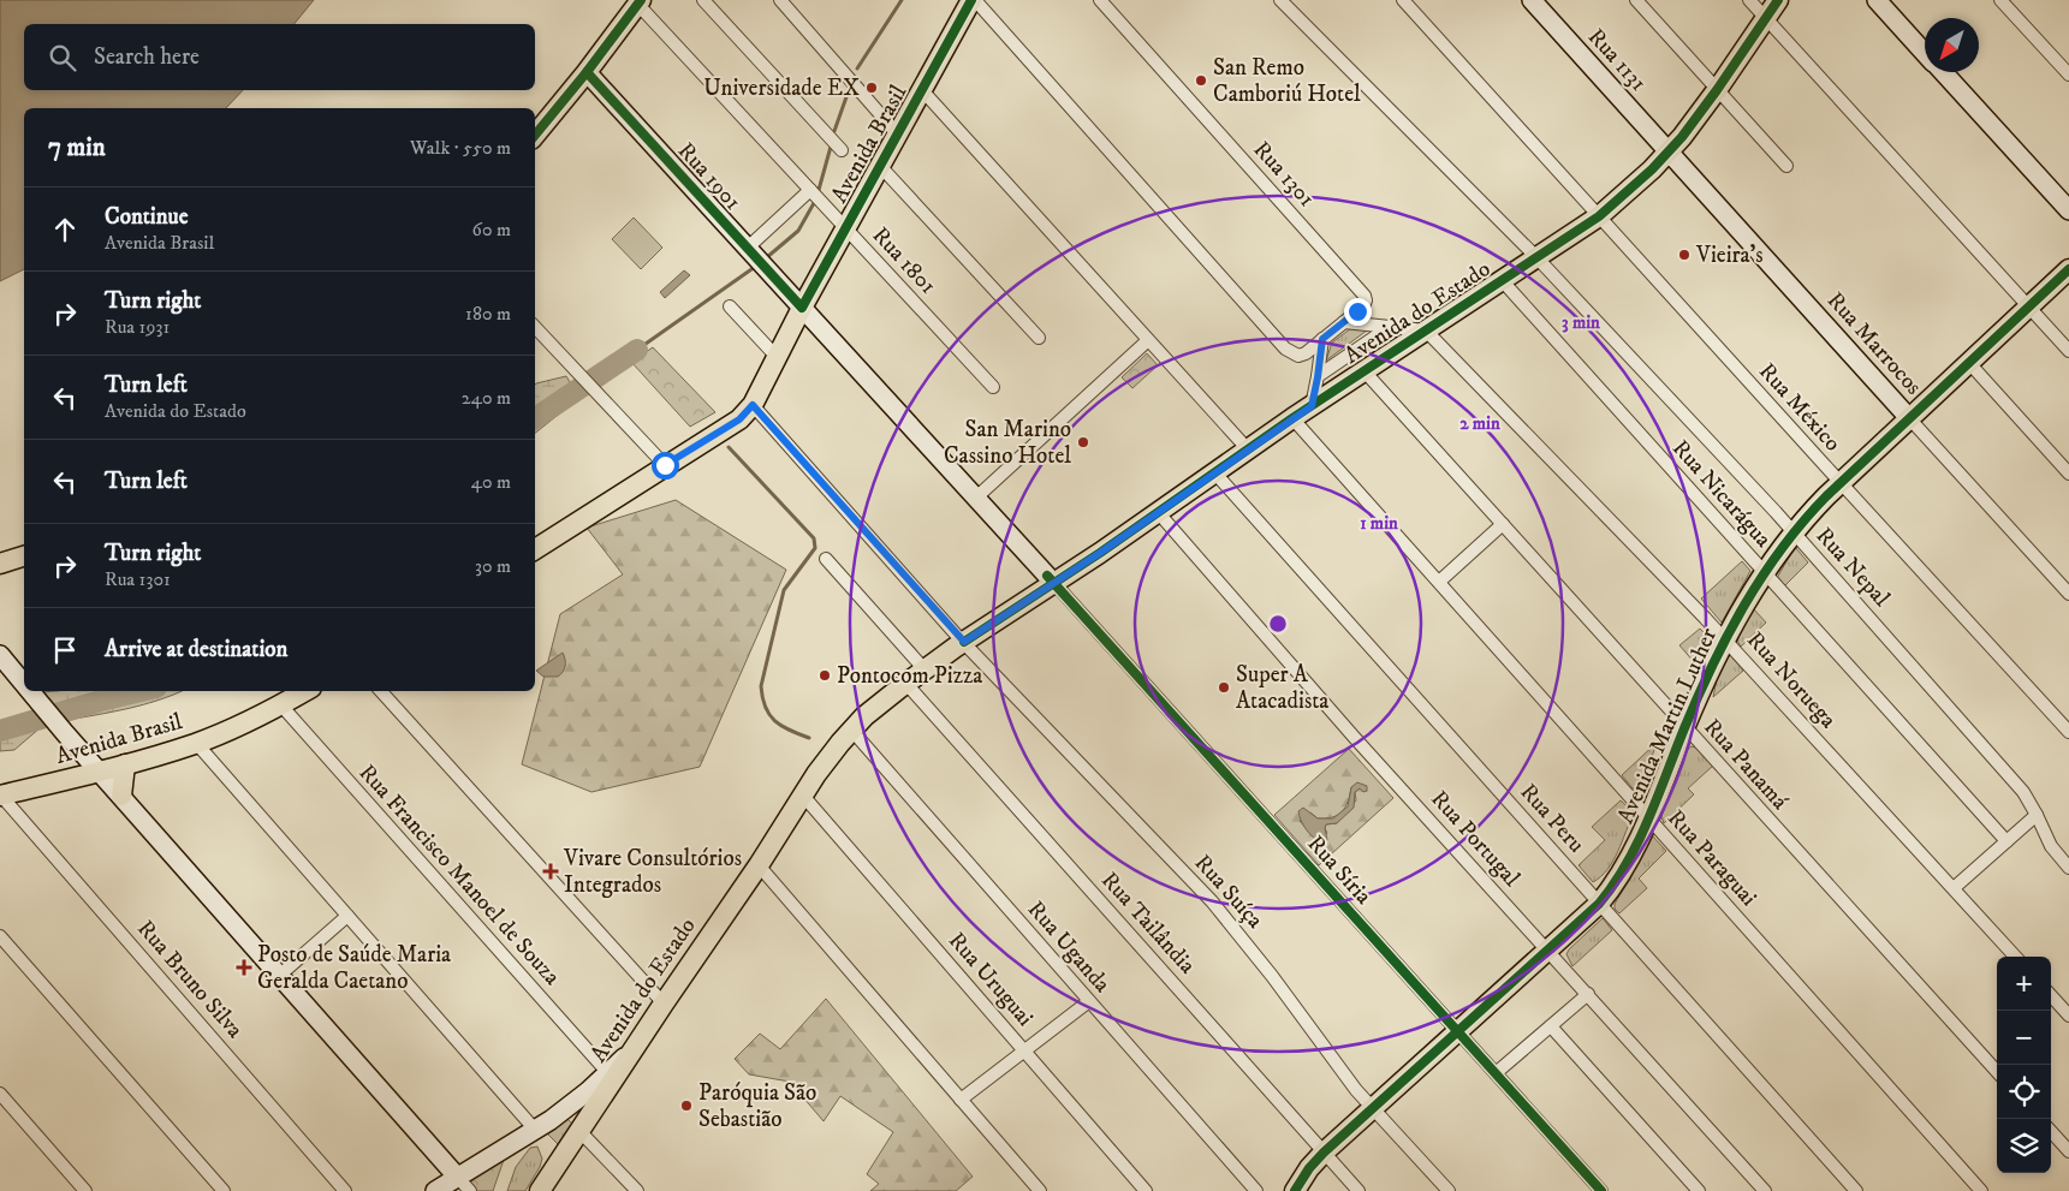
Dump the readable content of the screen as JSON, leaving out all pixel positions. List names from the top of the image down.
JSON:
{
  "streets": {
    "main road": ["Avenida Brasil", "Avenida do Estado", "Avenida Martin Luther"],
    "street": [
      "Rua 1131",
      "Rua 1301",
      "Rua 1901",
      "Rua 1801",
      "Rua Marrocos",
      "Rua México",
      "Rua Nicarágua",
      "Rua Nepal",
      "Rua Noruega",
      "Rua Panamá",
      "Rua Peru",
      "Rua Portugal",
      "Rua Paraguai",
      "Rua Síria",
      "Rua Francisco Manoel de Souza",
      "Rua Suíça",
      "Rua Tailândia",
      "Rua Uganda",
      "Rua Bruno Silva",
      "Rua Uruguai"
    ]
  },
  "crossings": [
    ["Rua 1131", "Avenida do Estado"],
    ["Rua 1131", "Rua Marrocos"],
    ["Avenida Brasil", "Rua 1301"],
    ["Avenida Brasil", "Rua 1901"],
    ["Avenida Brasil", "Rua 1801"],
    ["Avenida Brasil", "Rua Francisco Manoel de Souza"],
    ["Avenida Brasil", "Rua Suíça"],
    ["Avenida Brasil", "Rua Bruno Silva"],
    ["Rua 1901", "Avenida do Estado"],
    ["Rua 1901", "Rua Síria"],
    ["Avenida do Estado", "Rua Marrocos"],
    ["Avenida do Estado", "Rua México"],
    ["Avenida do Estado", "Rua Nicarágua"],
    ["Avenida do Estado", "Rua Nepal"],
    ["Avenida do Estado", "Rua Noruega"],
    ["Avenida do Estado", "Rua Panamá"],
    ["Avenida do Estado", "Rua Peru"],
    ["Avenida do Estado", "Rua Portugal"],
    ["Avenida do Estado", "Rua Paraguai"],
    ["Avenida do Estado", "Rua Síria"],
    ["Avenida do Estado", "Rua Suíça"],
    ["Avenida do Estado", "Rua Tailândia"],
    ["Avenida do Estado", "Rua Uganda"],
    ["Avenida do Estado", "Rua Uruguai"],
    ["Rua Marrocos", "Avenida Martin Luther"],
    ["Rua México", "Avenida Martin Luther"],
    ["Rua Nicarágua", "Avenida Martin Luther"],
    ["Rua Nepal", "Avenida Martin Luther"],
    ["Rua Noruega", "Avenida Martin Luther"],
    ["Avenida Martin Luther", "Rua Panamá"],
    ["Avenida Martin Luther", "Rua Peru"],
    ["Avenida Martin Luther", "Rua Portugal"],
    ["Avenida Martin Luther", "Rua Paraguai"],
    ["Avenida Martin Luther", "Rua Síria"],
    ["Avenida Martin Luther", "Rua Suíça"],
    ["Avenida Martin Luther", "Rua Tailândia"]
  ],
  "places": {
    "other": [
      "San Remo Camboriú Hotel",
      "Universidade EX",
      "Vieira's",
      "San Marino Cassino Hotel",
      "Pontocom Pizza",
      "Super A Atacadista",
      "Paróquia São Sebastião"
    ],
    "health": ["Vivare Consultórios Integrados", "Posto de Saúde Maria Geralda Caetano"]
  },
  "north": "bottom left",
  "page": {
    "search": "Search here",
    "heading": ["7 min", "Walk · 550 m"],
    "list": [
      ["Continue", "Avenida Brasil", "60 m"],
      ["Turn right", "Rua 1931", "180 m"],
      ["Turn left", "Avenida do Estado", "240 m"],
      ["Turn left", "40 m"],
      ["Turn right", "Rua 1301", "30 m"],
      "Arrive at destination"
    ],
    "map_buttons": ["+", "−"]
  },
  "rings": ["3 min", "2 min", "1 min"]
}
